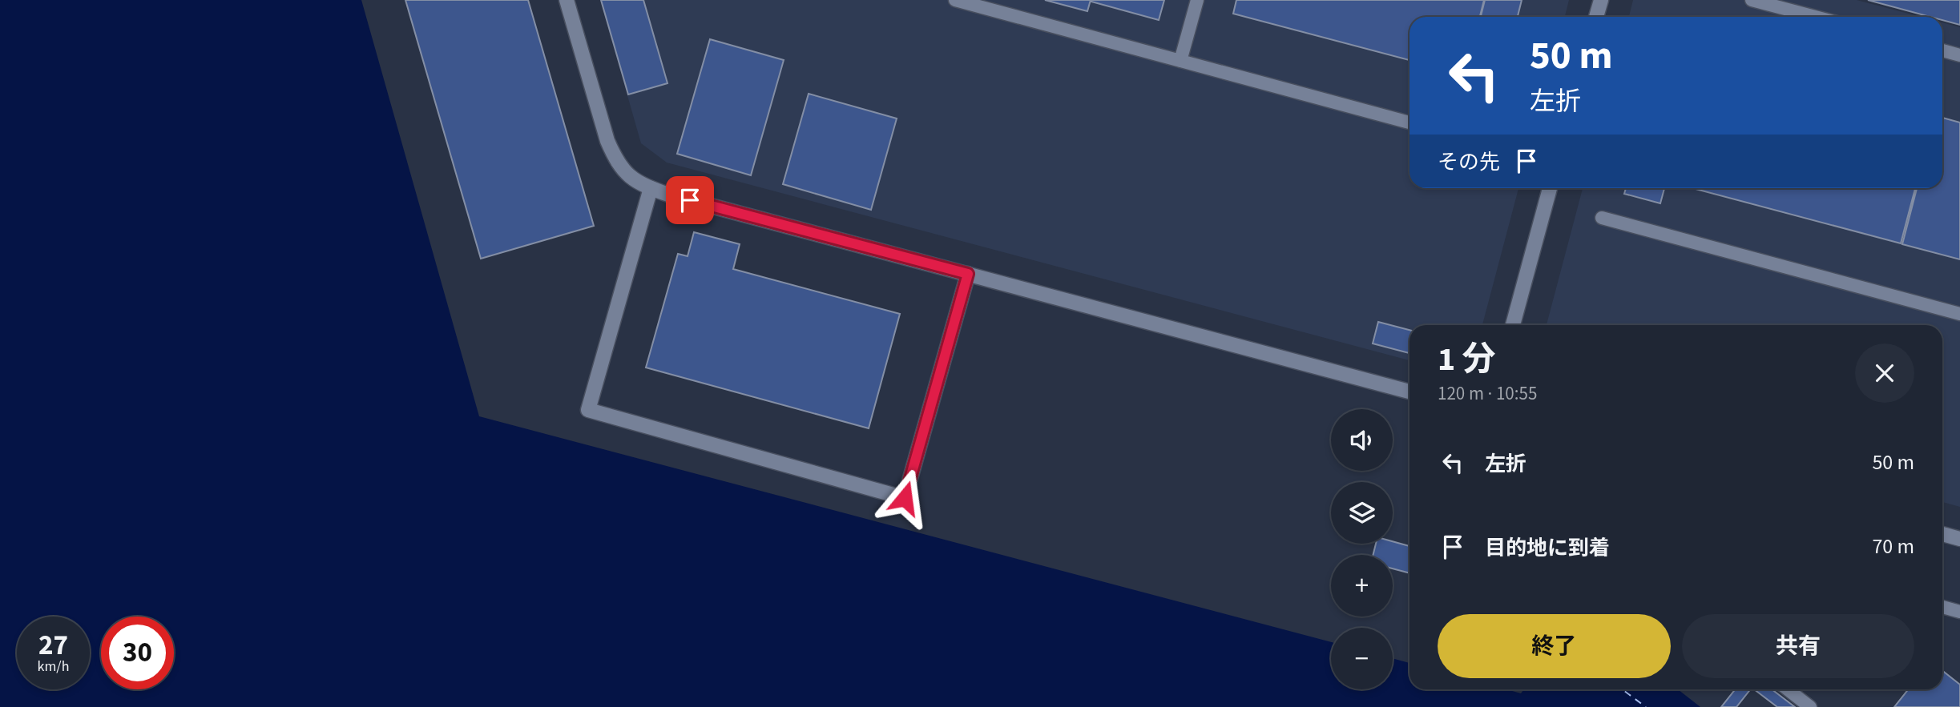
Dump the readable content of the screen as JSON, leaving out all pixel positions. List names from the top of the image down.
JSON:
{
  "page": {
    "turn": ["50 m", "左折"],
    "then": "その先",
    "heading": ["1 分", "120 m · 10:55"],
    "map_buttons": ["+", "−"],
    "list": [
      {
        "name": "左折",
        "value": "50 m"
      },
      {
        "name": "目的地に到着",
        "value": "70 m"
      }
    ],
    "buttons": ["終了", "共有"],
    "speed": "27 km/h",
    "limit": "30"
  }
}
